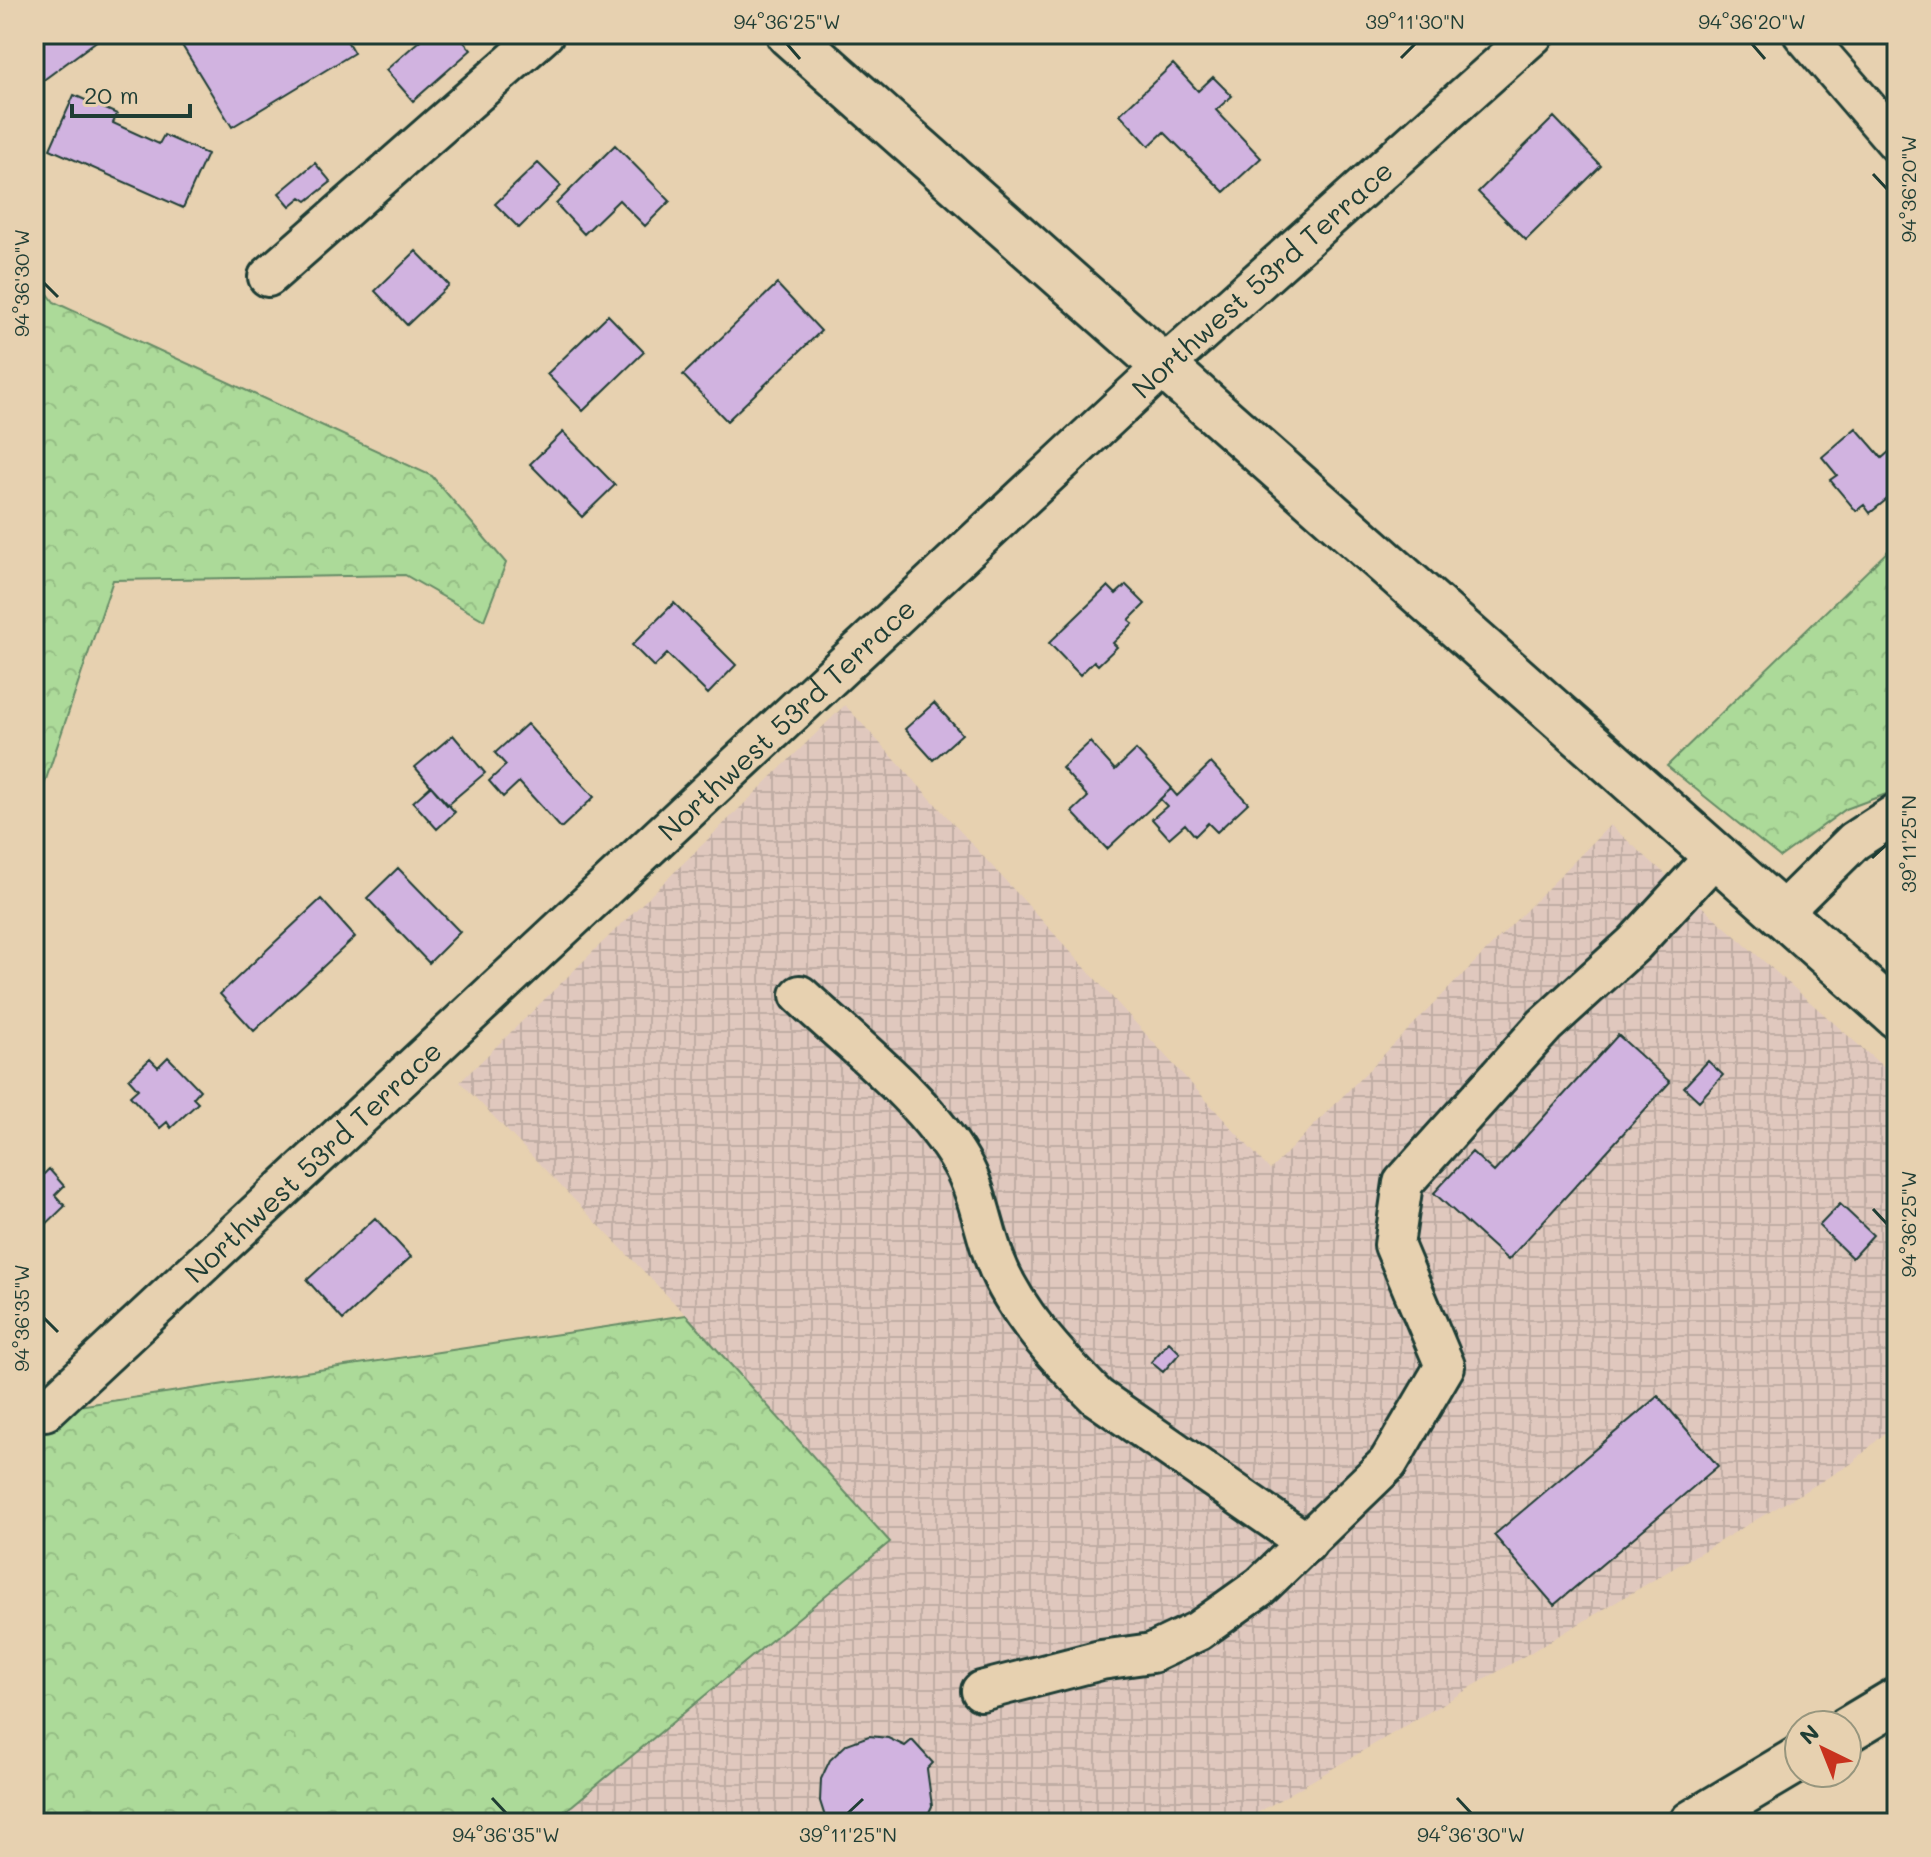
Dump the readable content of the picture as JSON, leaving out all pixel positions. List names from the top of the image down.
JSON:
{
  "streets": {
    "street": ["Northwest 53rd Terrace"]
  },
  "scale_bar": "20 m",
  "north": "top left",
  "coordinates": [
    "94°36'25\"W",
    "39°11'30\"N",
    "94°36'20\"W",
    "94°36'30\"W",
    "39°11'25\"N",
    "94°36'35\"W"
  ]
}
